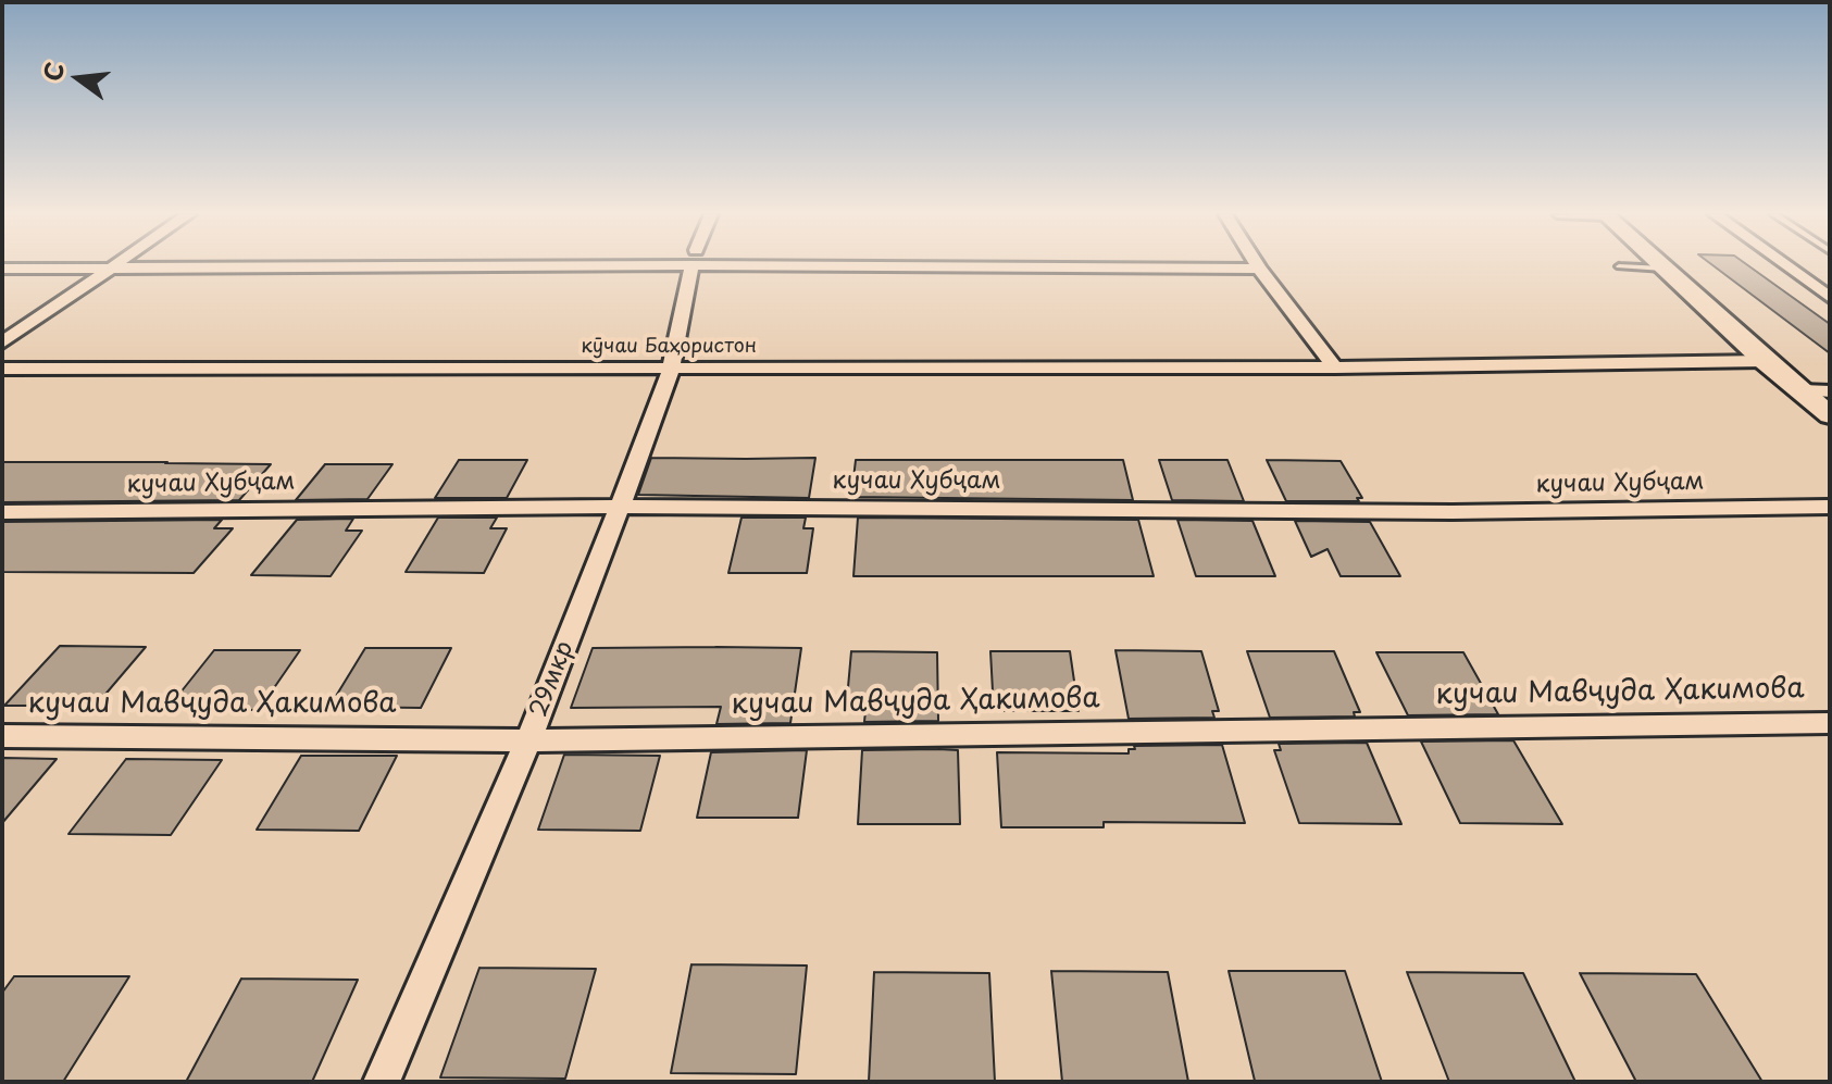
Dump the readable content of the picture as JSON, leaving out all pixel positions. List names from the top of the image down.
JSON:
{
  "streets": {
    "street": [
      "кӯчаи Баҳористон",
      "кучаи Хубҷам",
      "29мкр",
      "кучаи Мавҷуда Ҳакимова"
    ]
  },
  "crossings": [
    ["кӯчаи Баҳористон", "29мкр"],
    ["кучаи Хубҷам", "29мкр"],
    ["29мкр", "кучаи Мавҷуда Ҳакимова"]
  ],
  "north": "left"
}
